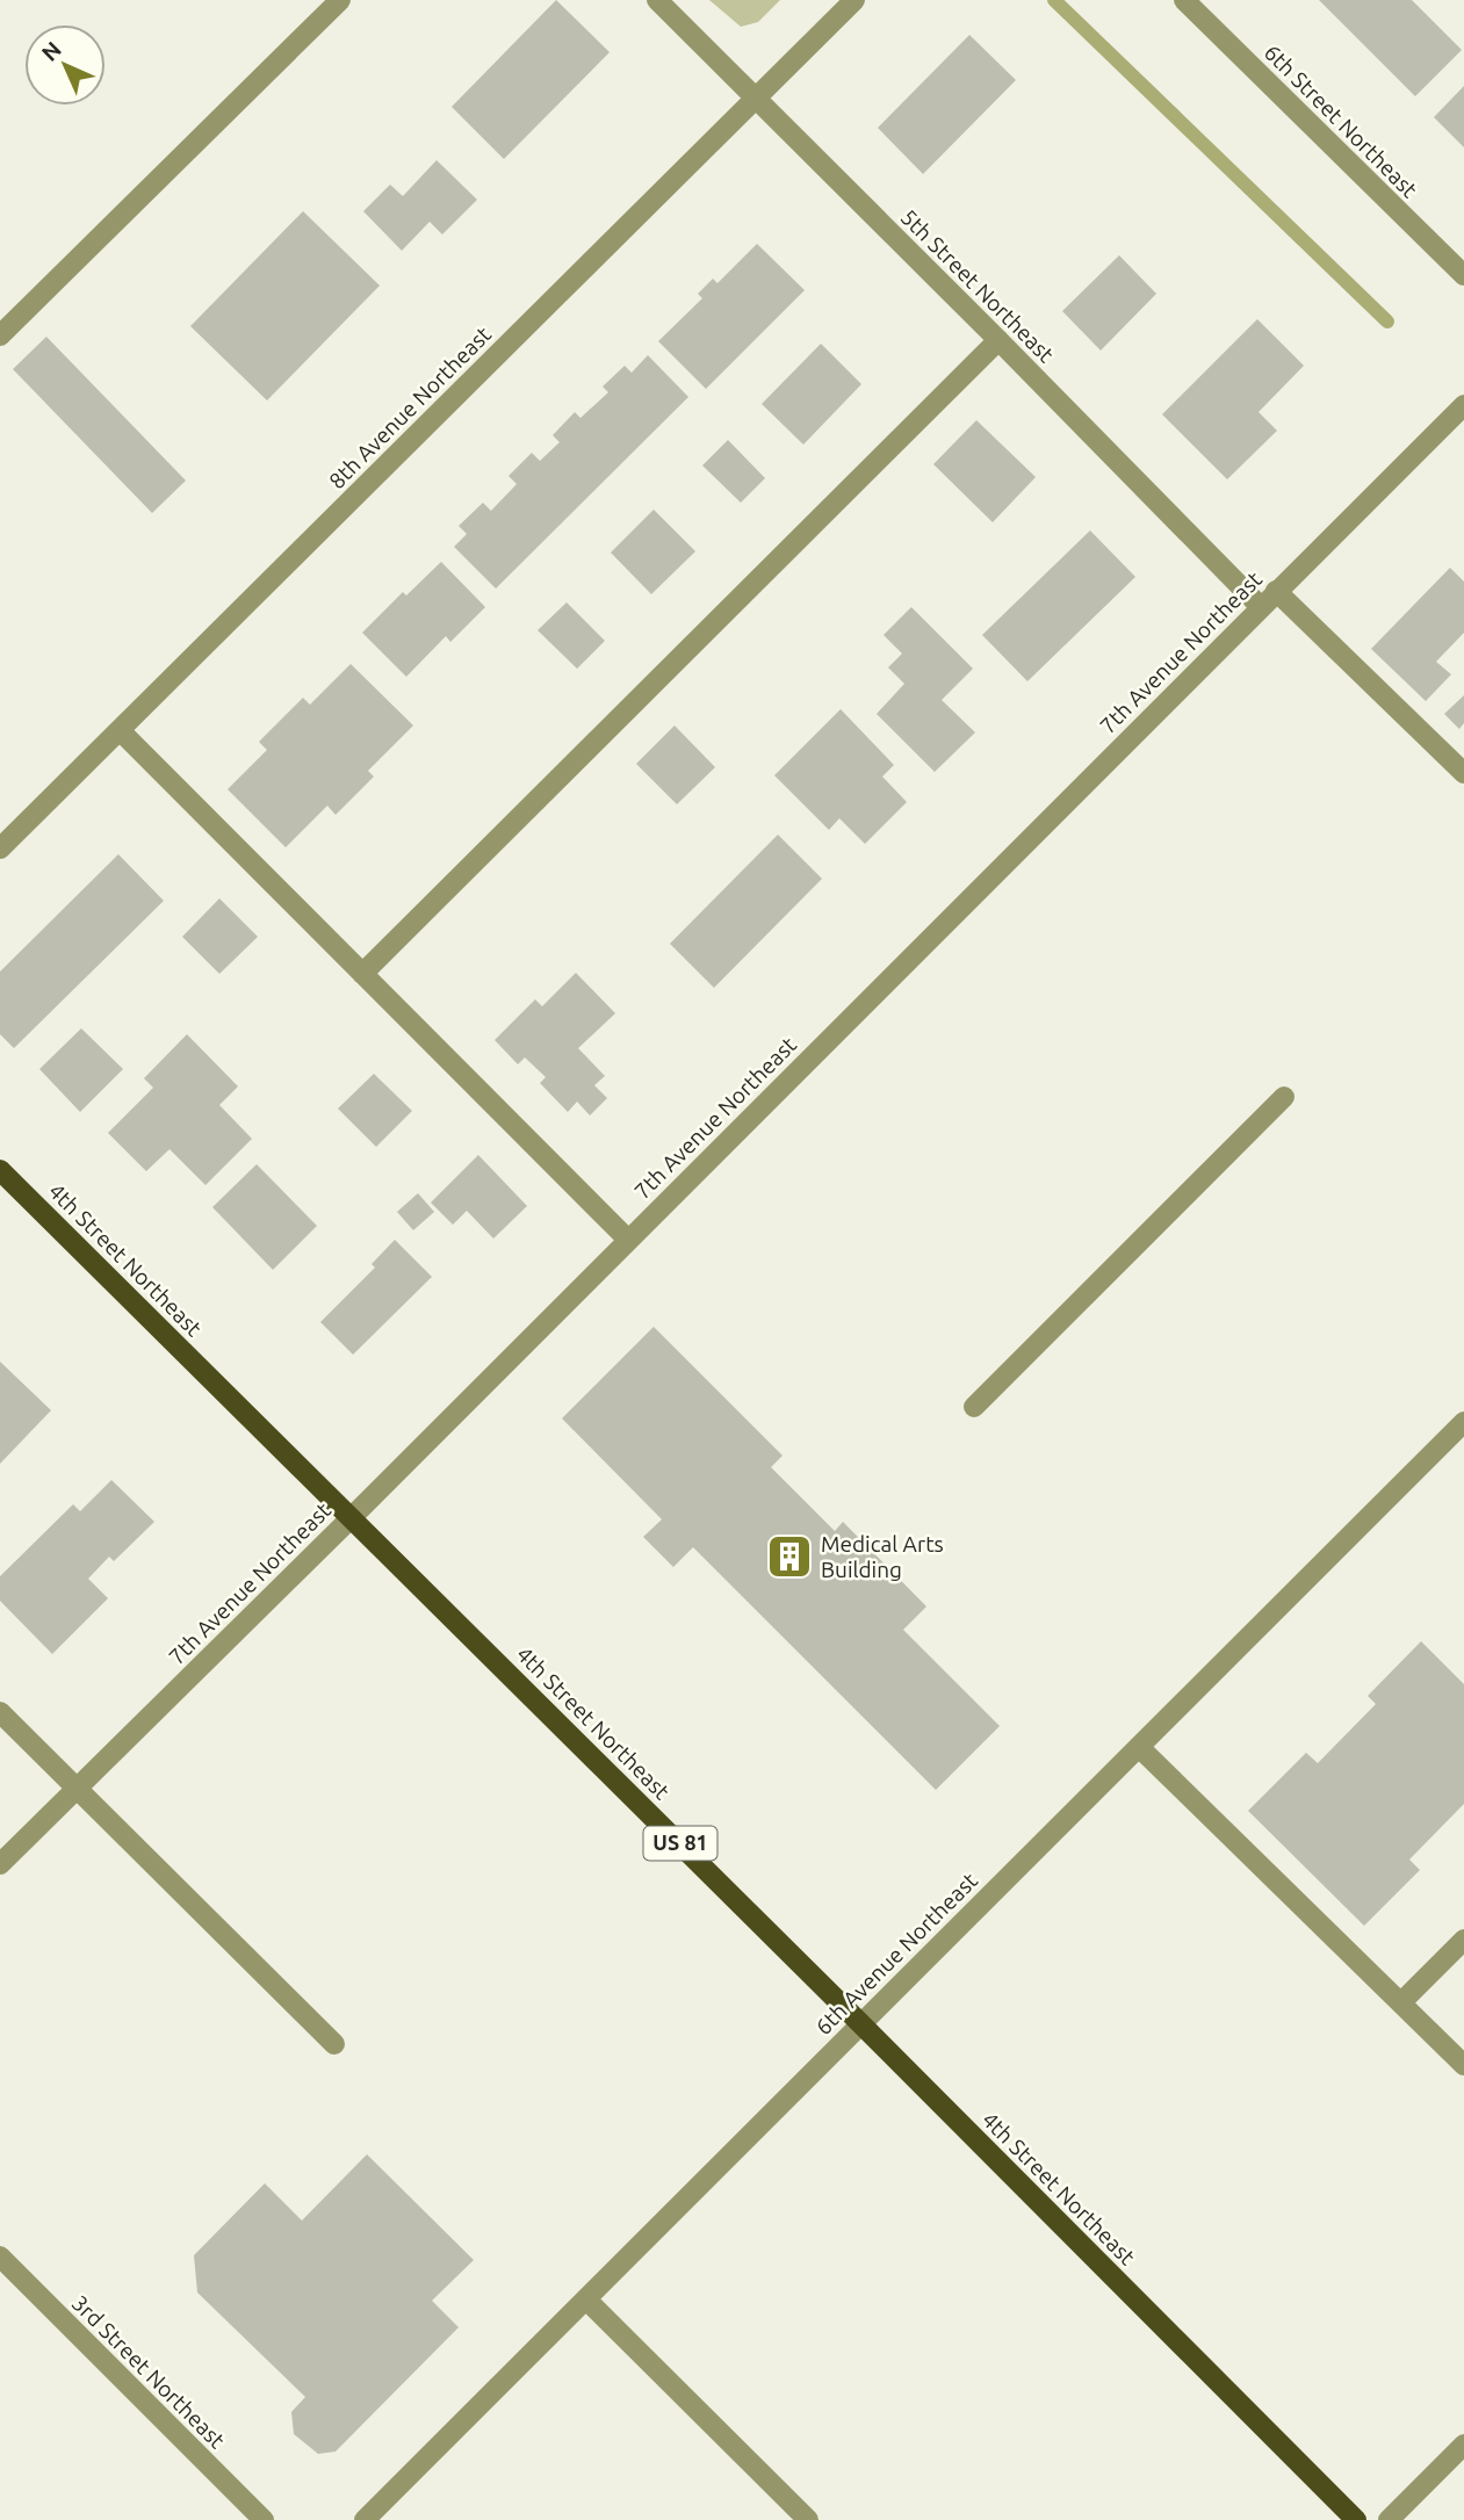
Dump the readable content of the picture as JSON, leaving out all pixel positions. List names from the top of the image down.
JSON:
{
  "streets": {
    "main road": ["4th Street Northeast", "US 81"],
    "street": [
      "6th Street Northeast",
      "5th Street Northeast",
      "8th Avenue Northeast",
      "7th Avenue Northeast",
      "6th Avenue Northeast",
      "3rd Street Northeast"
    ]
  },
  "crossings": [
    ["5th Street Northeast", "8th Avenue Northeast"],
    ["5th Street Northeast", "7th Avenue Northeast"],
    ["7th Avenue Northeast", "4th Street Northeast"],
    ["4th Street Northeast", "6th Avenue Northeast"]
  ],
  "places": {
    "building": ["Medical Arts Building"]
  },
  "north": "top left"
}
